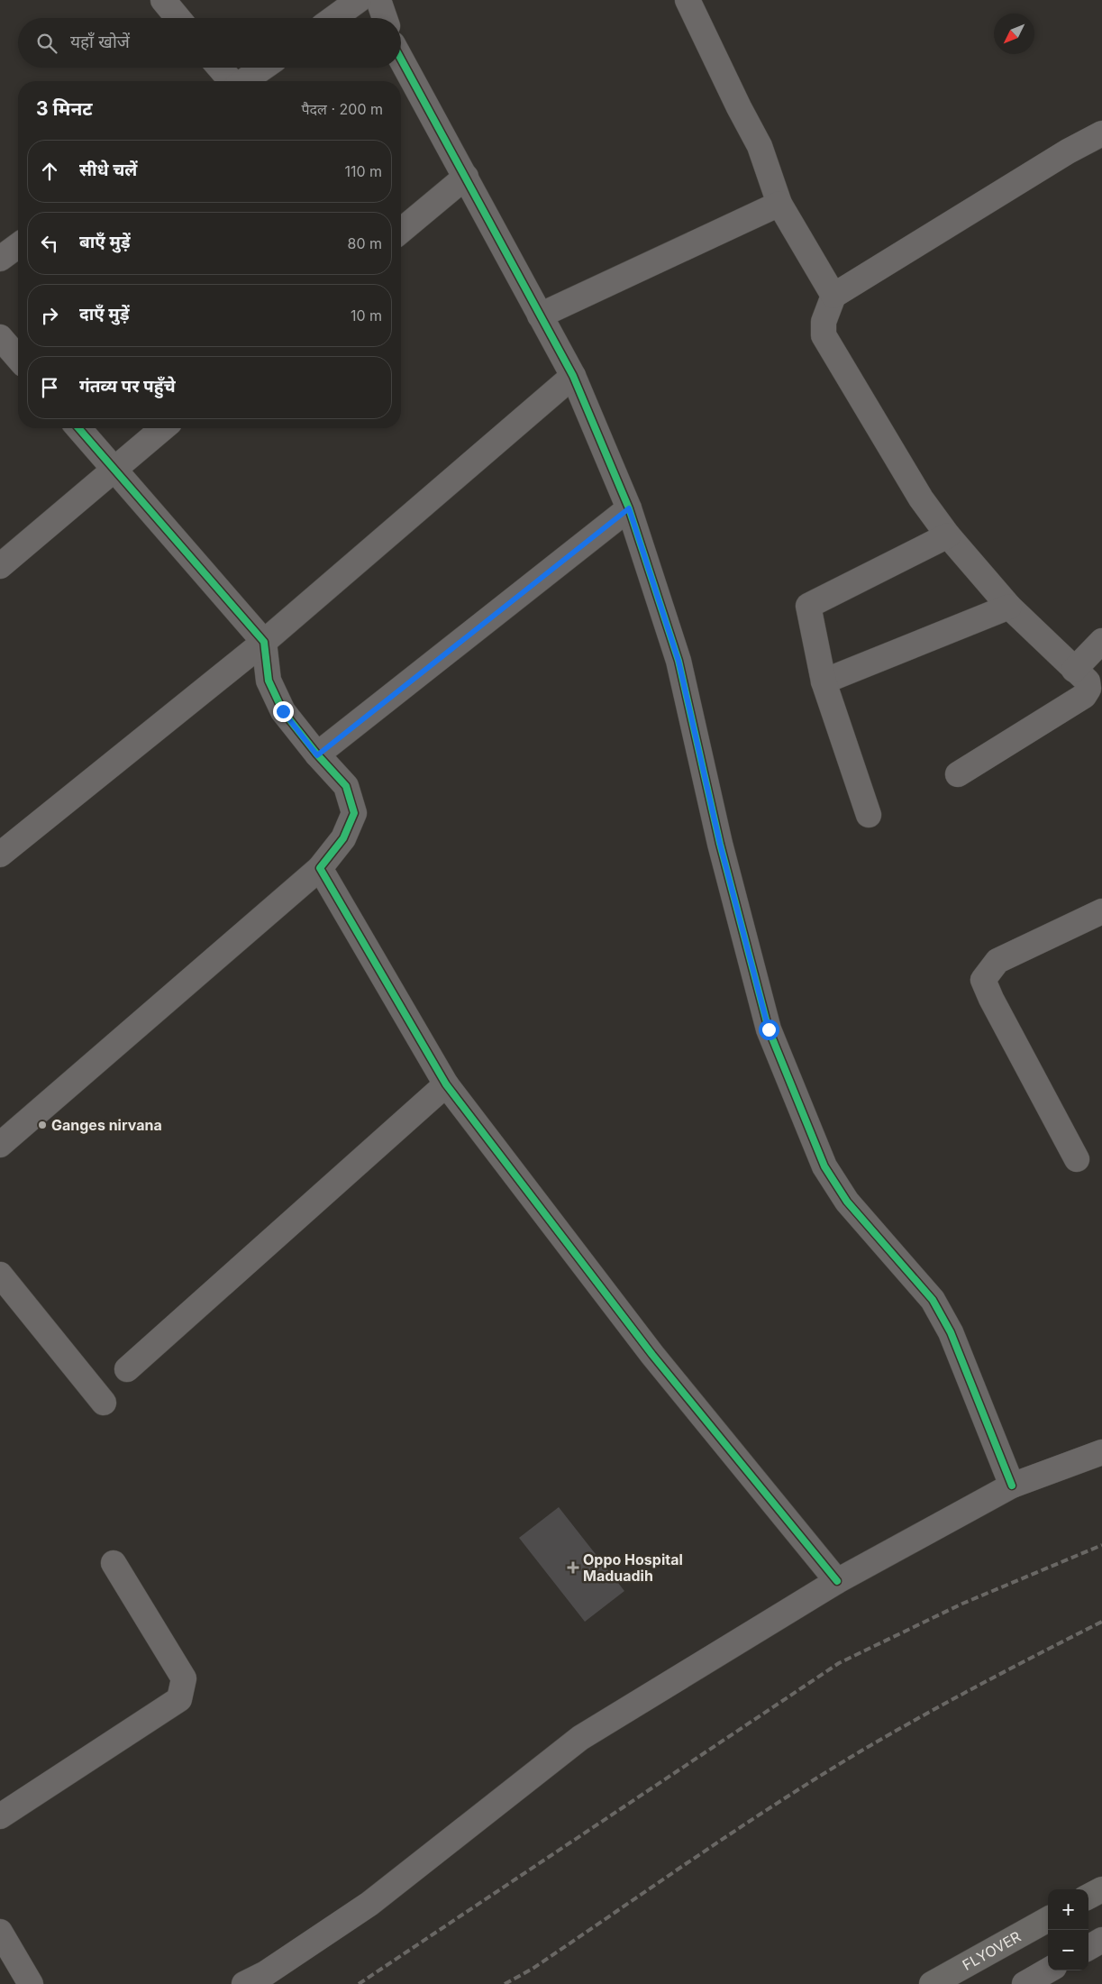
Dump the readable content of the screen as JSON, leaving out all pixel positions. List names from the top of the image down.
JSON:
{
  "streets": {
    "main road": ["FLYOVER"]
  },
  "places": {
    "other": ["Ganges nirvana"],
    "health": ["Oppo Hospital Maduadih"]
  },
  "north": "bottom left",
  "page": {
    "search": "यहाँ खोजें",
    "heading": ["3 मिनट", "पैदल · 200 m"],
    "list": [
      ["सीधे चलें", "110 m"],
      ["बाएँ मुड़ें", "80 m"],
      ["दाएँ मुड़ें", "10 m"],
      "गंतव्य पर पहुँचे"
    ],
    "map_buttons": ["+", "−"]
  }
}
